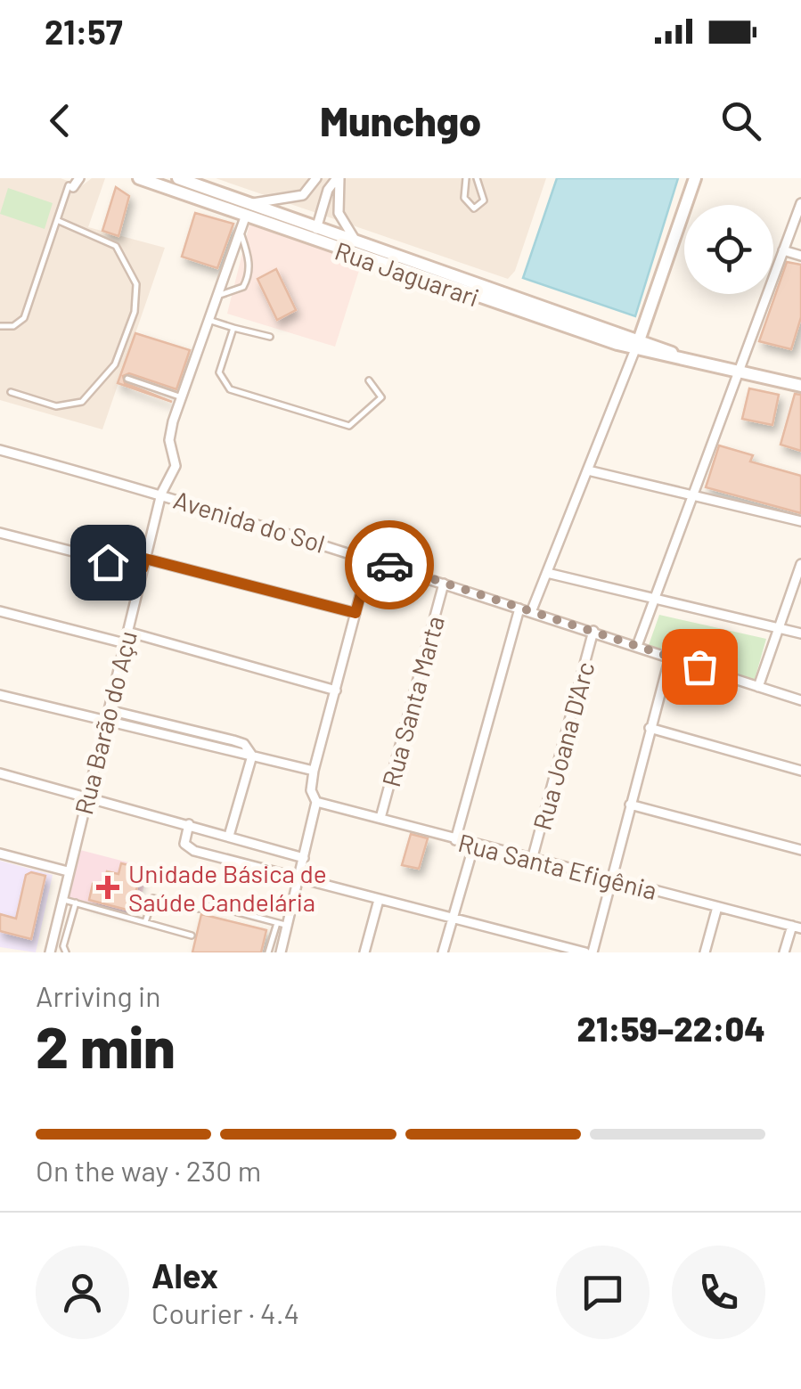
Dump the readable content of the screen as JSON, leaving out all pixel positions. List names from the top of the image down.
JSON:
{
  "streets": {
    "main road": ["Rua Jaguarari"],
    "street": [
      "Avenida do Sol",
      "Rua Santa Marta",
      "Rua Barão do Açu",
      "Rua Joana D'Arc",
      "Rua Santa Efigênia"
    ]
  },
  "crossings": [
    ["Avenida do Sol", "Rua Santa Marta"],
    ["Avenida do Sol", "Rua Barão do Açu"],
    ["Avenida do Sol", "Rua Joana D'Arc"],
    ["Rua Santa Marta", "Rua Santa Efigênia"],
    ["Rua Joana D'Arc", "Rua Santa Efigênia"]
  ],
  "places": {
    "health": ["Unidade Básica de Saúde Candelária"]
  },
  "page": {
    "status": "21:57",
    "header": "Munchgo",
    "heading": ["2 min", "Arriving in", "21:59–22:04"],
    "panel": ["Alex", "Courier · 4.4"],
    "bar": "On the way · 230 m"
  }
}
